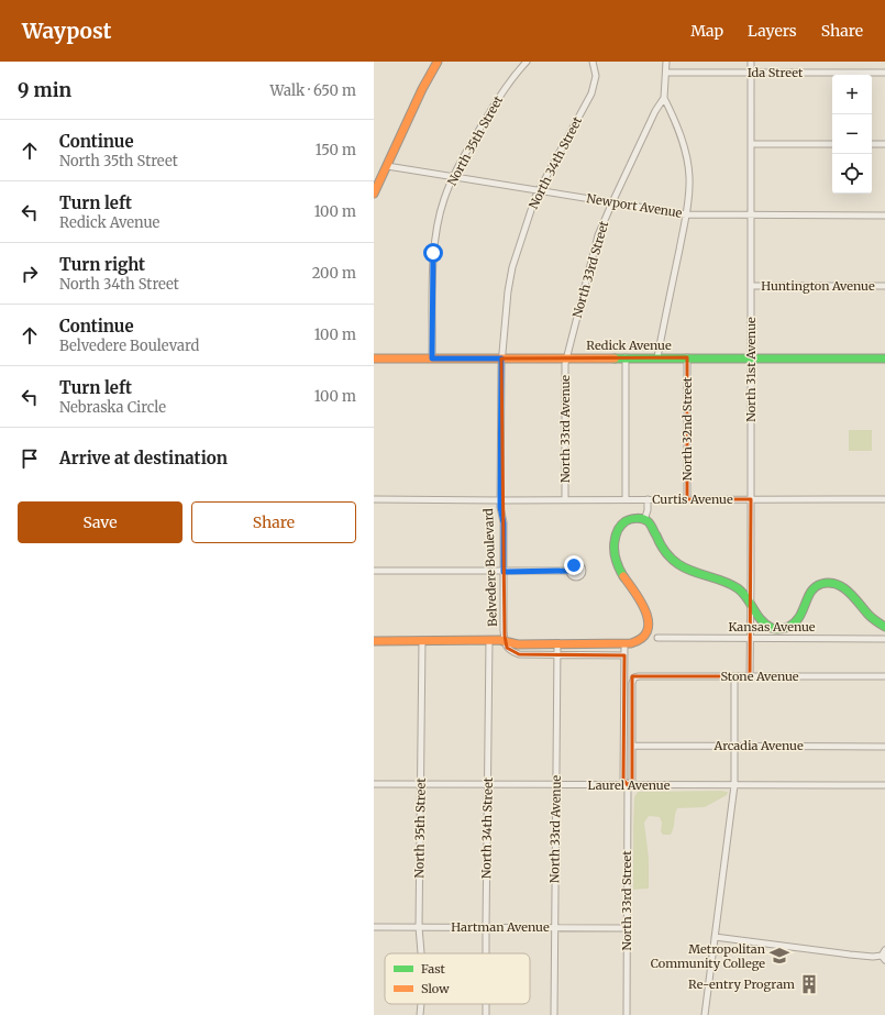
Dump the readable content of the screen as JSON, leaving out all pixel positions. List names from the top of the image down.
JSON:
{
  "streets": {
    "street": [
      "Ida Street",
      "North 35th Street",
      "North 34th Street",
      "Newport Avenue",
      "North 33rd Street",
      "Huntington Avenue",
      "Redick Avenue",
      "North 31st Avenue",
      "North 33rd Avenue",
      "North 32nd Street",
      "Curtis Avenue",
      "Belvedere Boulevard",
      "Kansas Avenue",
      "Stone Avenue",
      "Arcadia Avenue",
      "Laurel Avenue",
      "Hartman Avenue"
    ]
  },
  "crossings": [
    ["Ida Street", "North 33rd Street"],
    ["Ida Street", "North 31st Avenue"],
    ["North 35th Street", "Newport Avenue"],
    ["North 35th Street", "Redick Avenue"],
    ["North 35th Street", "Laurel Avenue"],
    ["North 35th Street", "Hartman Avenue"],
    ["North 34th Street", "Newport Avenue"],
    ["North 34th Street", "Redick Avenue"],
    ["North 34th Street", "Curtis Avenue"],
    ["North 34th Street", "Belvedere Boulevard"],
    ["North 34th Street", "Laurel Avenue"],
    ["North 34th Street", "Hartman Avenue"],
    ["Newport Avenue", "North 33rd Street"],
    ["Newport Avenue", "North 31st Avenue"],
    ["North 33rd Street", "Redick Avenue"],
    ["North 33rd Street", "North 33rd Avenue"],
    ["North 33rd Street", "Belvedere Boulevard"],
    ["North 33rd Street", "Stone Avenue"],
    ["North 33rd Street", "Arcadia Avenue"],
    ["North 33rd Street", "Laurel Avenue"],
    ["North 33rd Street", "Hartman Avenue"],
    ["Huntington Avenue", "North 31st Avenue"],
    ["Redick Avenue", "North 31st Avenue"],
    ["Redick Avenue", "North 33rd Avenue"],
    ["Redick Avenue", "North 32nd Street"],
    ["North 31st Avenue", "Curtis Avenue"],
    ["North 31st Avenue", "Kansas Avenue"],
    ["North 31st Avenue", "Stone Avenue"],
    ["North 33rd Avenue", "Curtis Avenue"],
    ["North 33rd Avenue", "Belvedere Boulevard"],
    ["North 33rd Avenue", "Laurel Avenue"],
    ["North 33rd Avenue", "Hartman Avenue"],
    ["North 32nd Street", "Curtis Avenue"],
    ["Curtis Avenue", "Belvedere Boulevard"]
  ],
  "places": {
    "school or university": ["Metropolitan Community College"],
    "building": ["Re-entry Program"]
  },
  "legend": ["Fast", "Slow"],
  "page": {
    "header": "Waypost",
    "nav": ["Map", "Layers", "Share"],
    "heading": ["9 min", "Walk · 650 m"],
    "map_buttons": ["+", "−"],
    "list": [
      ["Continue", "North 35th Street", "150 m"],
      ["Turn left", "Redick Avenue", "100 m"],
      ["Turn right", "North 34th Street", "200 m"],
      ["Continue", "Belvedere Boulevard", "100 m"],
      ["Turn left", "Nebraska Circle", "100 m"],
      "Arrive at destination"
    ],
    "buttons": ["Save", "Share"]
  }
}
